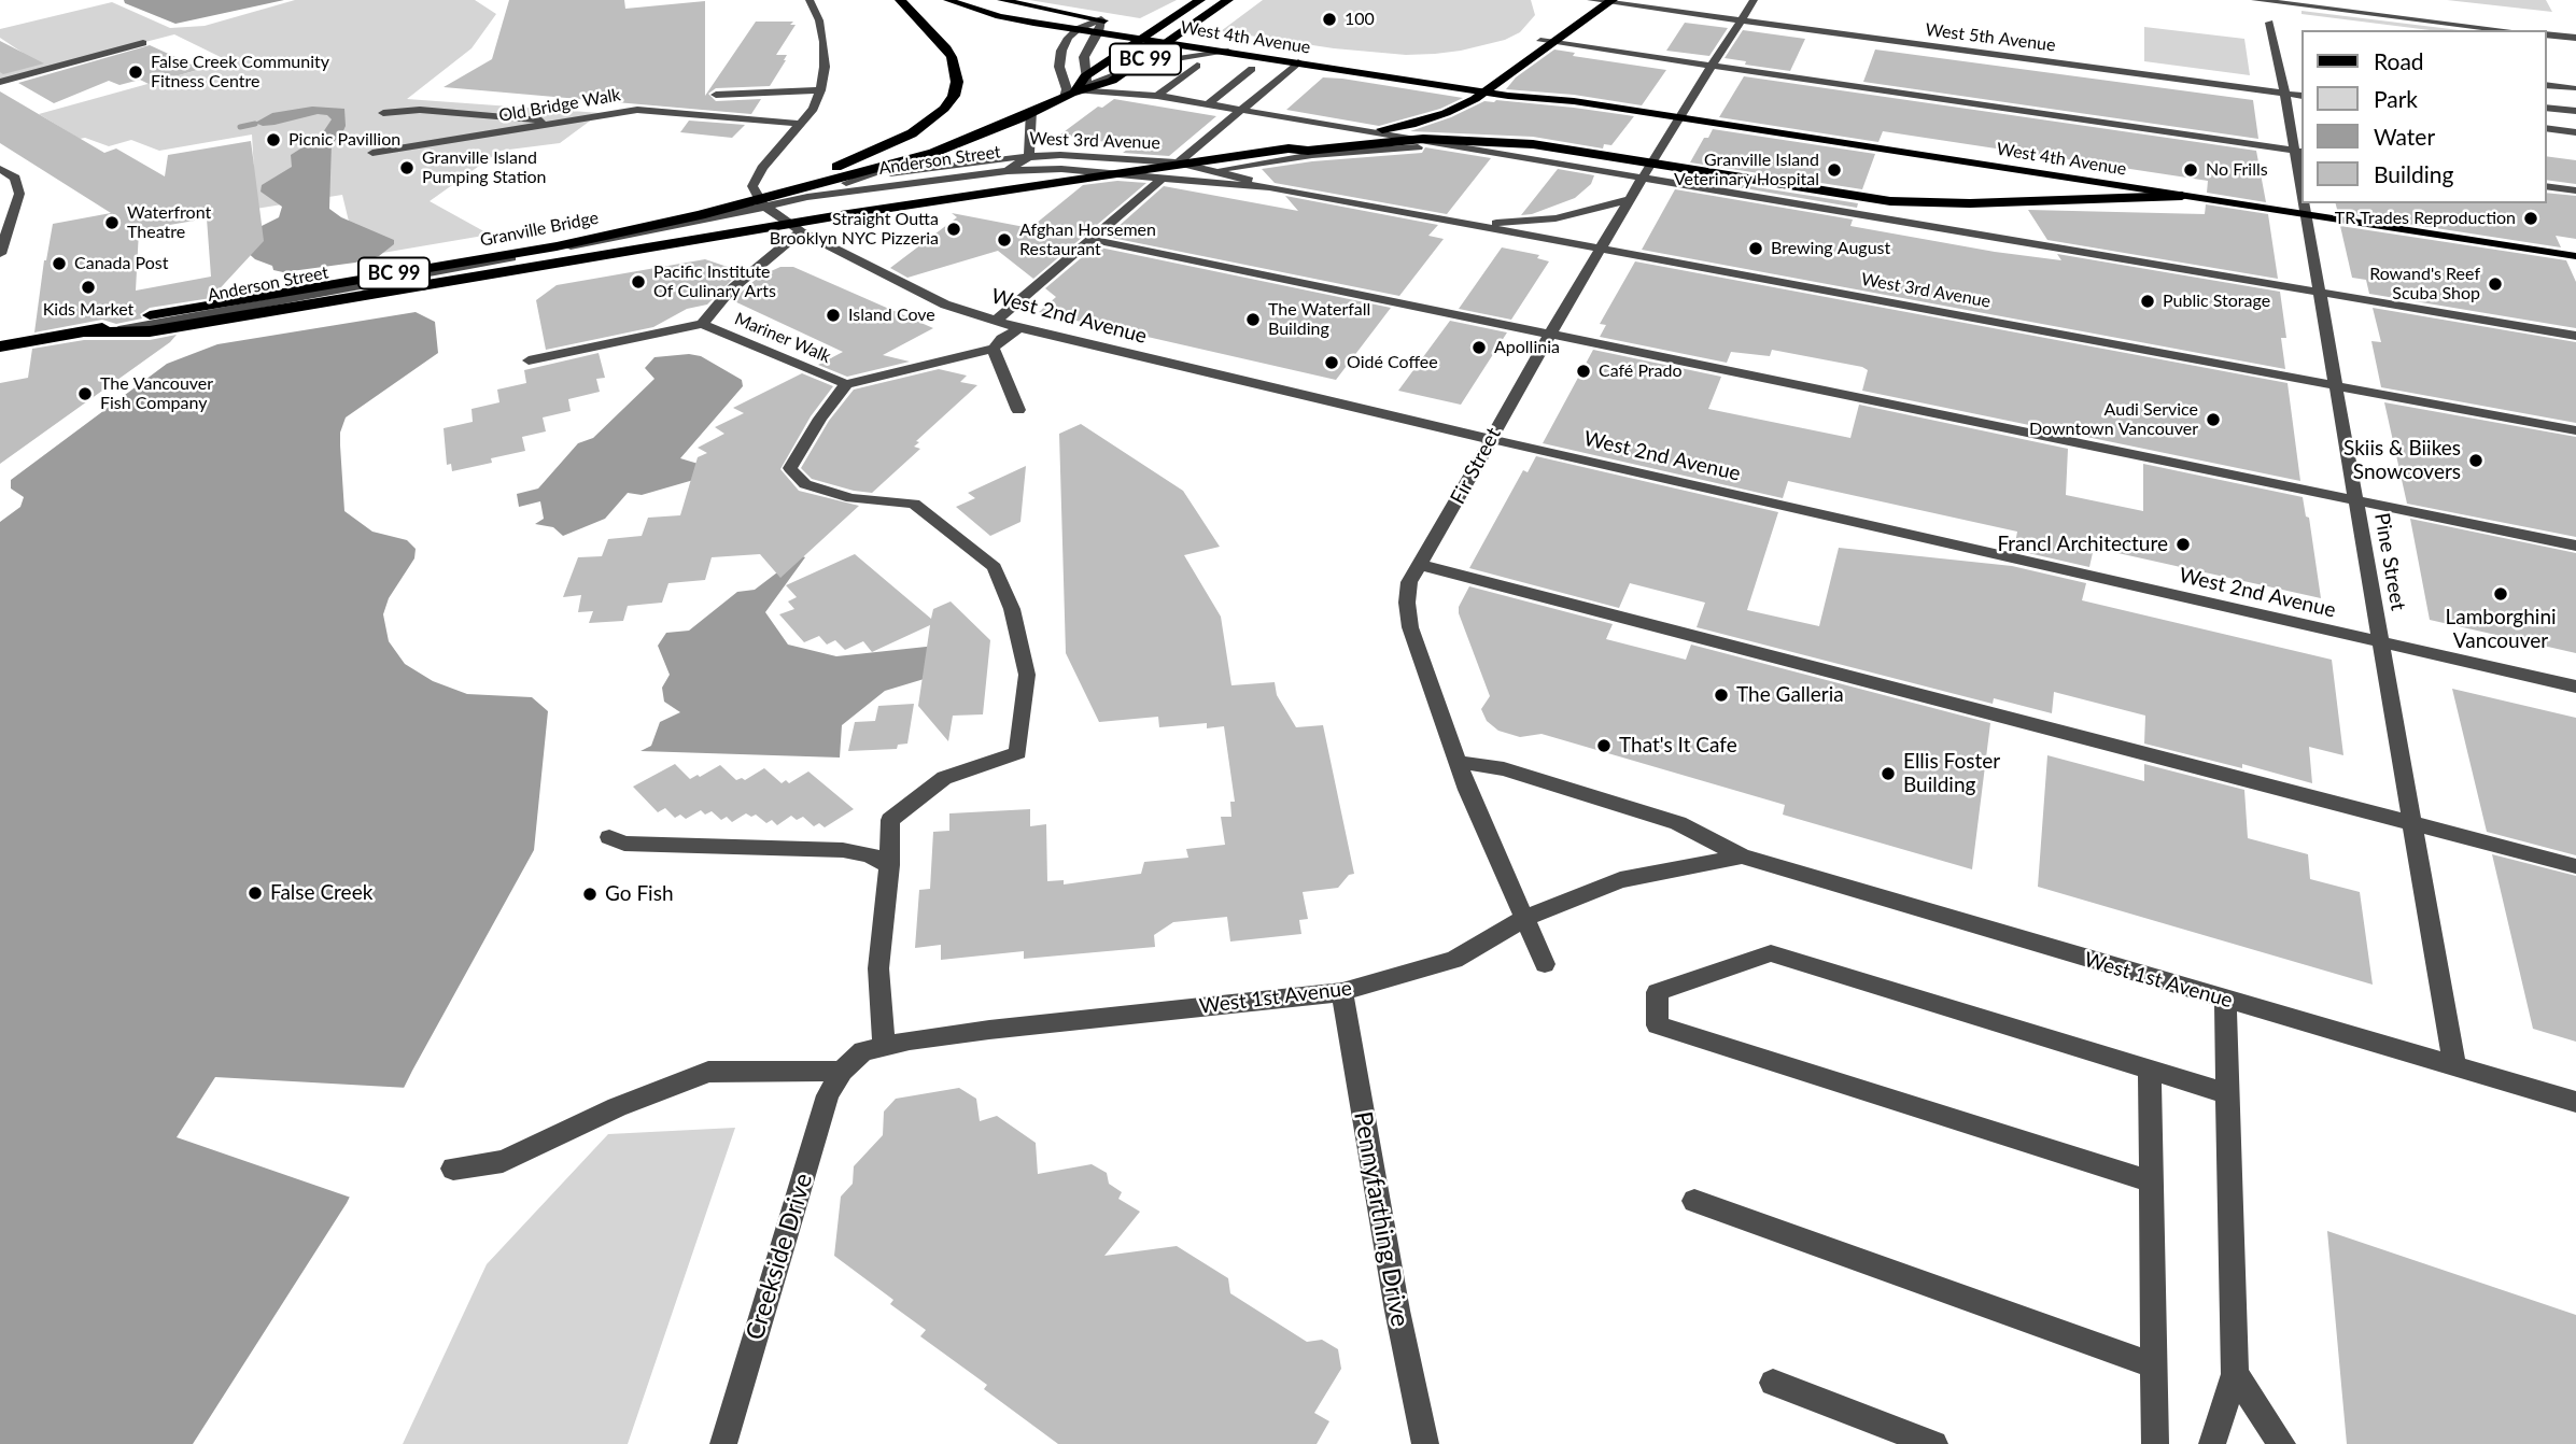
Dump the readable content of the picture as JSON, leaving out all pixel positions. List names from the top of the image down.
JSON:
{
  "streets": {
    "highway": ["BC 99", "Granville Bridge"],
    "main road": ["West 4th Avenue"],
    "street": [
      "West 5th Avenue",
      "Old Bridge Walk",
      "West 3rd Avenue",
      "Anderson Street",
      "West 2nd Avenue",
      "Mariner Walk",
      "Fir Street",
      "Pine Street",
      "West 1st Avenue",
      "Pennyfarthing Drive",
      "Creekside Drive"
    ]
  },
  "crossings": [
    ["West 4th Avenue", "Anderson Street"],
    ["West 4th Avenue", "Fir Street"],
    ["West 4th Avenue", "Pine Street"],
    ["West 5th Avenue", "Fir Street"],
    ["West 5th Avenue", "Pine Street"],
    ["West 3rd Avenue", "Anderson Street"],
    ["West 3rd Avenue", "Fir Street"],
    ["West 3rd Avenue", "Pine Street"],
    ["Anderson Street", "Granville Bridge"],
    ["Anderson Street", "West 2nd Avenue"],
    ["West 2nd Avenue", "Mariner Walk"],
    ["West 2nd Avenue", "Fir Street"],
    ["West 2nd Avenue", "Pine Street"],
    ["Fir Street", "West 1st Avenue"],
    ["Pine Street", "West 1st Avenue"],
    ["West 1st Avenue", "Pennyfarthing Drive"],
    ["West 1st Avenue", "Creekside Drive"]
  ],
  "places": [
    "100",
    "False Creek Community Fitness Centre",
    "Picnic Pavillion",
    "Granville Island Pumping Station",
    "Granville Island Veterinary Hospital",
    "No Frills",
    "TR Trades Reproduction",
    "Waterfront Theatre",
    "Straight Outta Brooklyn NYC Pizzeria",
    "Afghan Horsemen Restaurant",
    "Brewing August",
    "Canada Post",
    "Pacific Institute Of Culinary Arts",
    "Rowand's Reef Scuba Shop",
    "Kids Market",
    "Public Storage",
    "Island Cove",
    "The Waterfall Building",
    "Apollinia",
    "Oidé Coffee",
    "Café Prado",
    "The Vancouver Fish Company",
    "Audi Service Downtown Vancouver",
    "Skiis & Biikes Snowcovers",
    "Francl Architecture",
    "Lamborghini Vancouver",
    "The Galleria",
    "That's It Cafe",
    "Ellis Foster Building",
    "False Creek",
    "Go Fish"
  ],
  "legend": [
    "Road",
    "Park",
    "Water",
    "Building"
  ]
}
